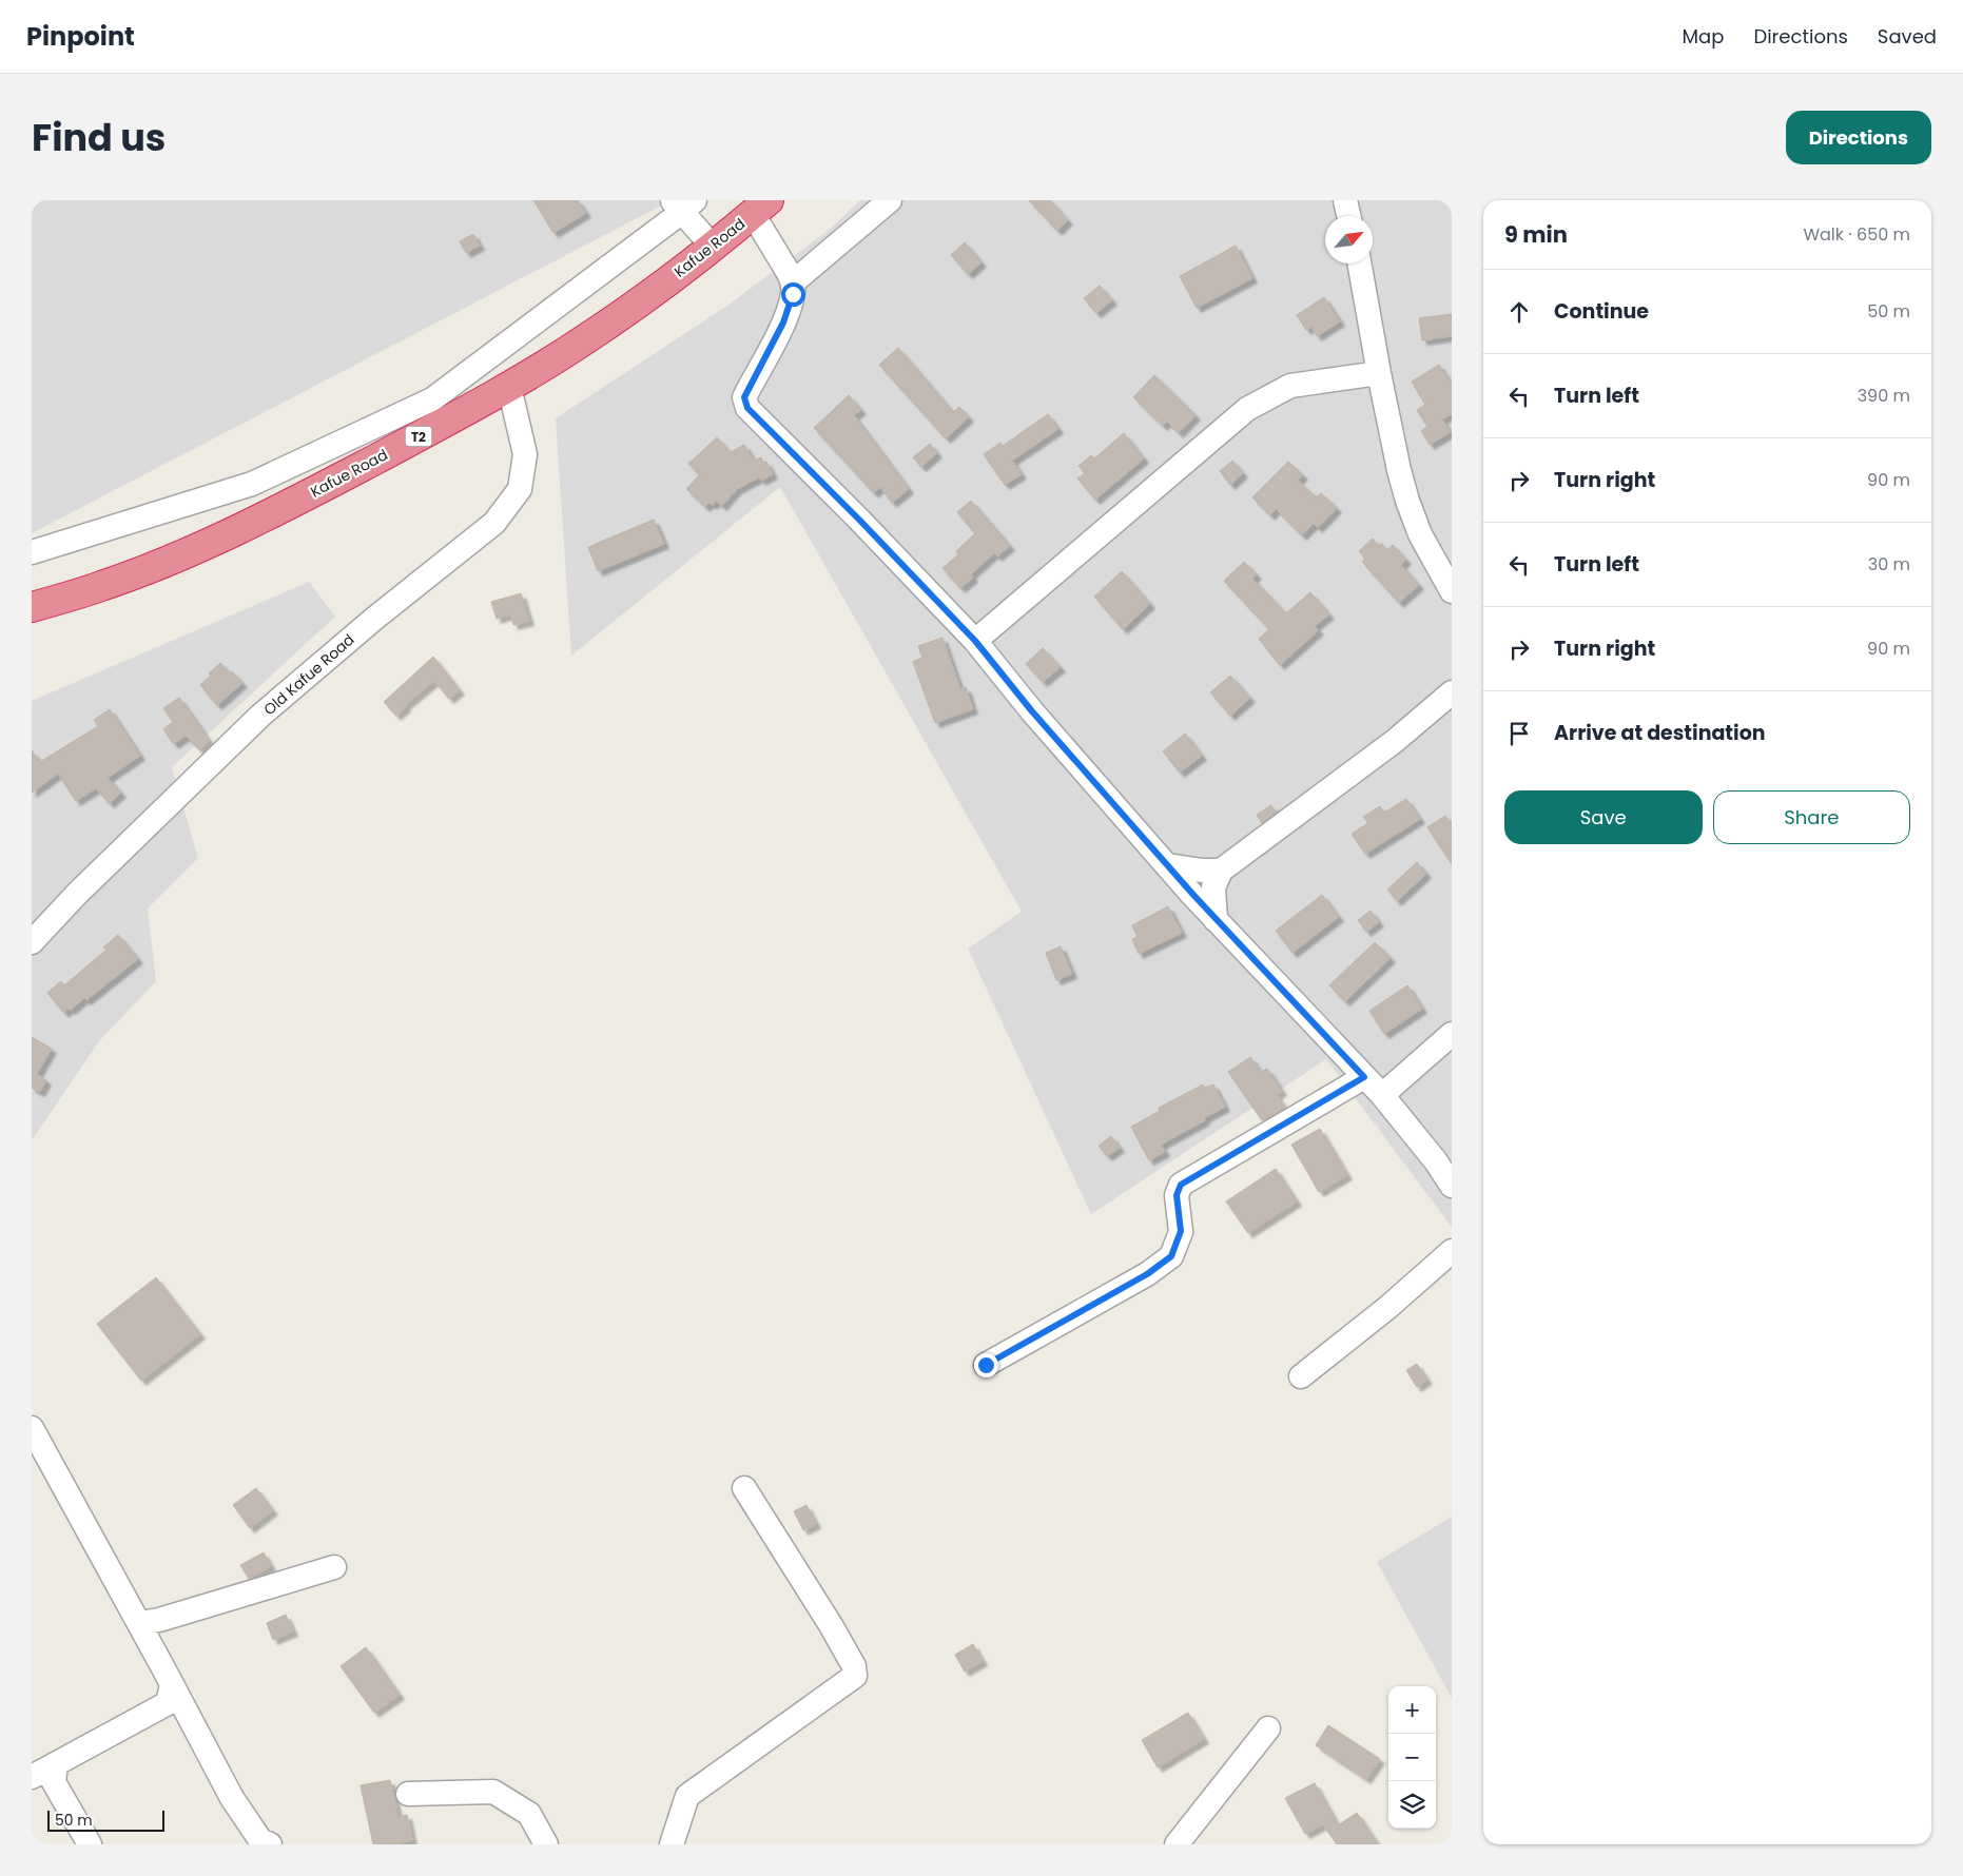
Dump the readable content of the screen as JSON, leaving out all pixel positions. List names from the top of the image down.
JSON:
{
  "streets": {
    "highway": ["Kafue Road", "T2"],
    "street": ["Old Kafue Road"]
  },
  "crossings": [
    ["Kafue Road", "Old Kafue Road"]
  ],
  "scale_bar": "50 m",
  "north": "top right",
  "page": {
    "header": "Pinpoint",
    "nav": ["Map", "Directions", "Saved"],
    "title": "Find us",
    "buttons": [
      "Directions",
      ["Save", "Share"]
    ],
    "heading": ["9 min", "Walk · 650 m"],
    "list": [
      ["Continue", "50 m"],
      ["Turn left", "390 m"],
      ["Turn right", "90 m"],
      ["Turn left", "30 m"],
      ["Turn right", "90 m"],
      "Arrive at destination"
    ],
    "map_buttons": ["+", "−"],
    "scale": "50 m"
  }
}
